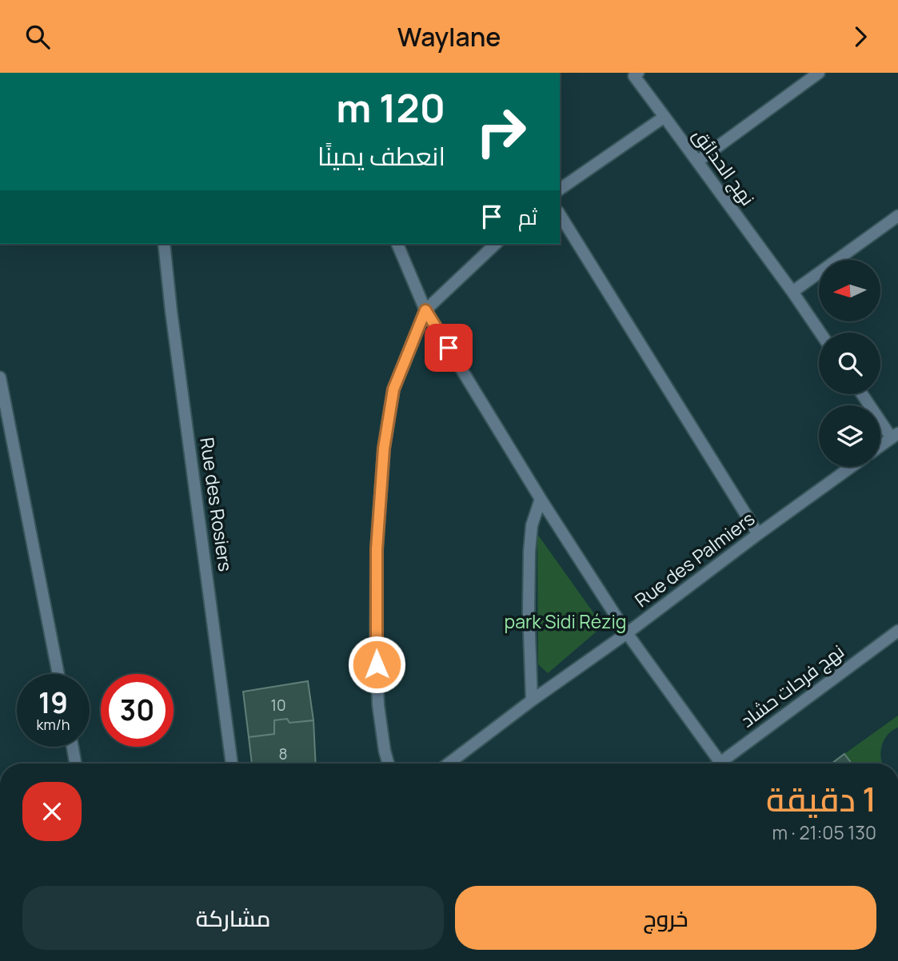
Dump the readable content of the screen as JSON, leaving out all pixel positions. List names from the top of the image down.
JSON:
{
  "streets": {
    "street": [
      "نهج الحدائق",
      "Rue des Rosiers",
      "Rue des Palmiers",
      "نهج فرحات حشاد"
    ]
  },
  "parks": ["park Sidi Rézig"],
  "house_numbers": ["10", "8"],
  "north": "left",
  "page": {
    "header": "Waylane",
    "turn": ["120 m", "انعطف يمينًا"],
    "then": "ثم",
    "speed": "19 km/h",
    "limit": "30",
    "heading": ["1 دقيقة", "130 m · 21:05"],
    "buttons": ["خروج", "مشاركة"]
  }
}
